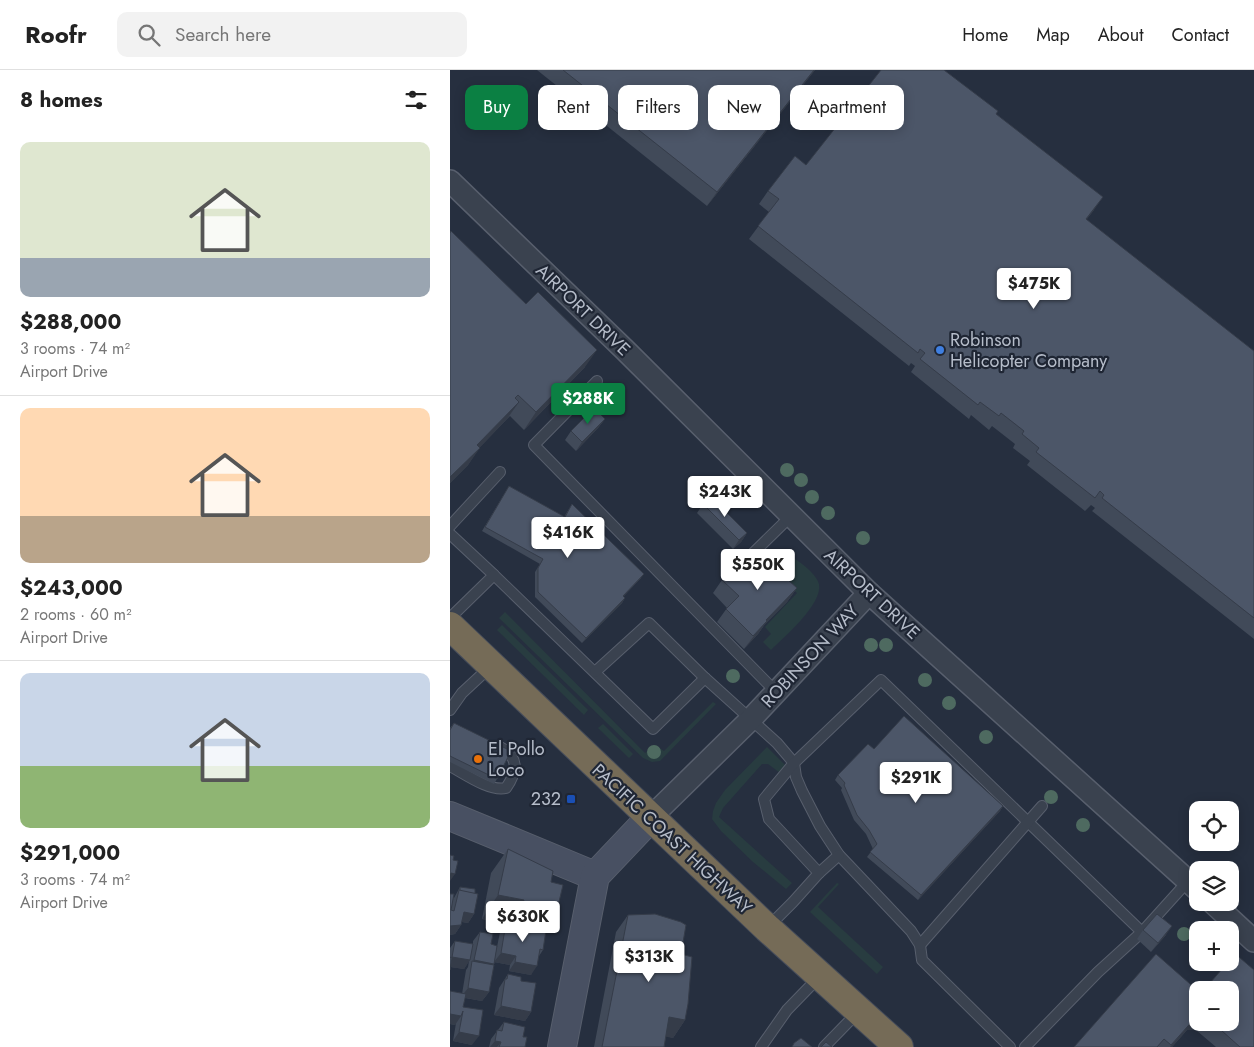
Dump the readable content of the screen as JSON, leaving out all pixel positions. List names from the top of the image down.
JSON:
{
  "streets": {
    "highway": ["PACIFIC COAST HIGHWAY"],
    "street": ["AIRPORT DRIVE", "ROBINSON WAY"]
  },
  "crossings": [
    ["AIRPORT DRIVE", "ROBINSON WAY"],
    ["ROBINSON WAY", "PACIFIC COAST HIGHWAY"]
  ],
  "places": {
    "other": ["Robinson Helicopter Company", "El Pollo Loco"],
    "transit": ["232"]
  },
  "page": {
    "header": "Roofr",
    "search": "Search here",
    "nav": [
      "Home",
      "Map",
      "About",
      "Contact"
    ],
    "heading": "8 homes",
    "chip": [
      "Buy",
      "Rent",
      "Filters",
      "New",
      "Apartment"
    ],
    "list": [
      {
        "name": "$288,000",
        "note": "3 rooms · 74 m² · Airport Drive"
      },
      {
        "name": "$243,000",
        "note": "2 rooms · 60 m² · Airport Drive"
      },
      {
        "name": "$291,000",
        "note": "3 rooms · 74 m² · Airport Drive"
      }
    ],
    "price": [
      "$475K",
      "$288K",
      "$243K",
      "$416K",
      "$550K",
      "$291K",
      "$630K",
      "$313K"
    ],
    "map_buttons": ["+", "−"]
  }
}
